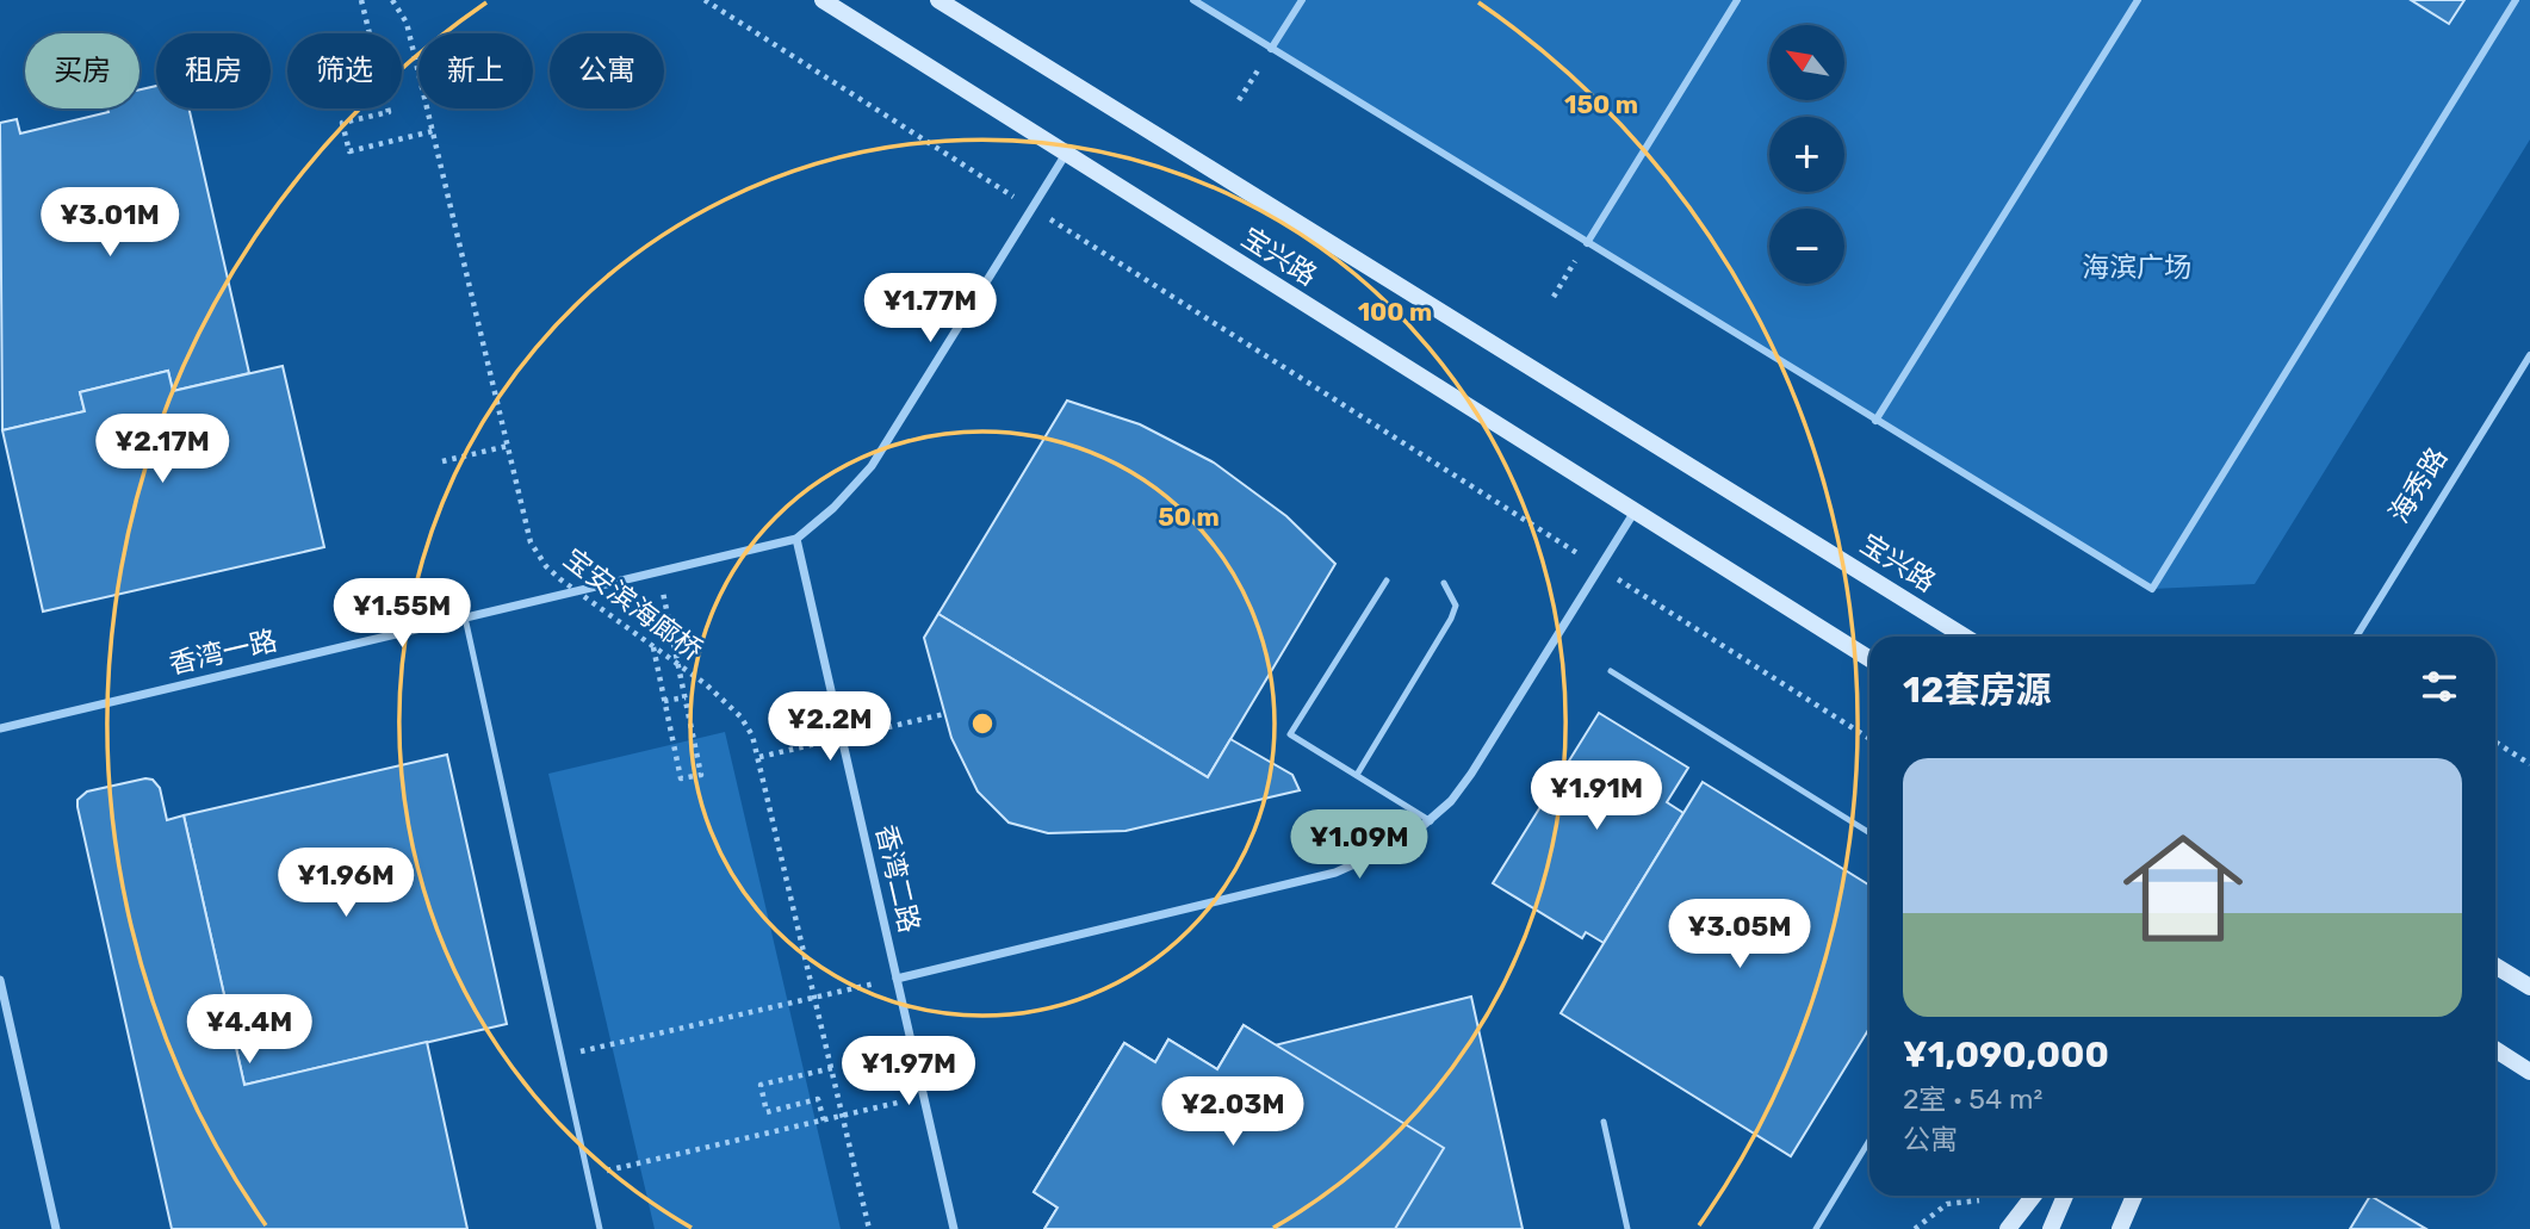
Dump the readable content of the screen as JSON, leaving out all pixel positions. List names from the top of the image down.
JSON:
{
  "streets": {
    "main road": ["宝兴路"],
    "street": ["海秀路", "香湾一路", "香湾二路"],
    "path": ["宝安滨海廊桥"]
  },
  "crossings": [
    ["香湾一路", "香湾二路"]
  ],
  "parks": ["海滨广场"],
  "north": "top left",
  "page": {
    "map_buttons": ["+", "−"],
    "chip": [
      "买房",
      "租房",
      "筛选",
      "新上",
      "公寓"
    ],
    "price": [
      "¥3.01M",
      "¥1.77M",
      "¥2.17M",
      "¥1.55M",
      "¥2.2M",
      "¥1.91M",
      "¥1.09M",
      "¥1.96M",
      "¥3.05M",
      "¥4.4M",
      "¥1.97M",
      "¥2.03M"
    ],
    "heading": "12套房源",
    "list": [
      {
        "name": "¥1,090,000",
        "note": "2室 · 54 m² · 公寓"
      }
    ]
  },
  "rings": ["150 m", "100 m", "50 m"]
}
